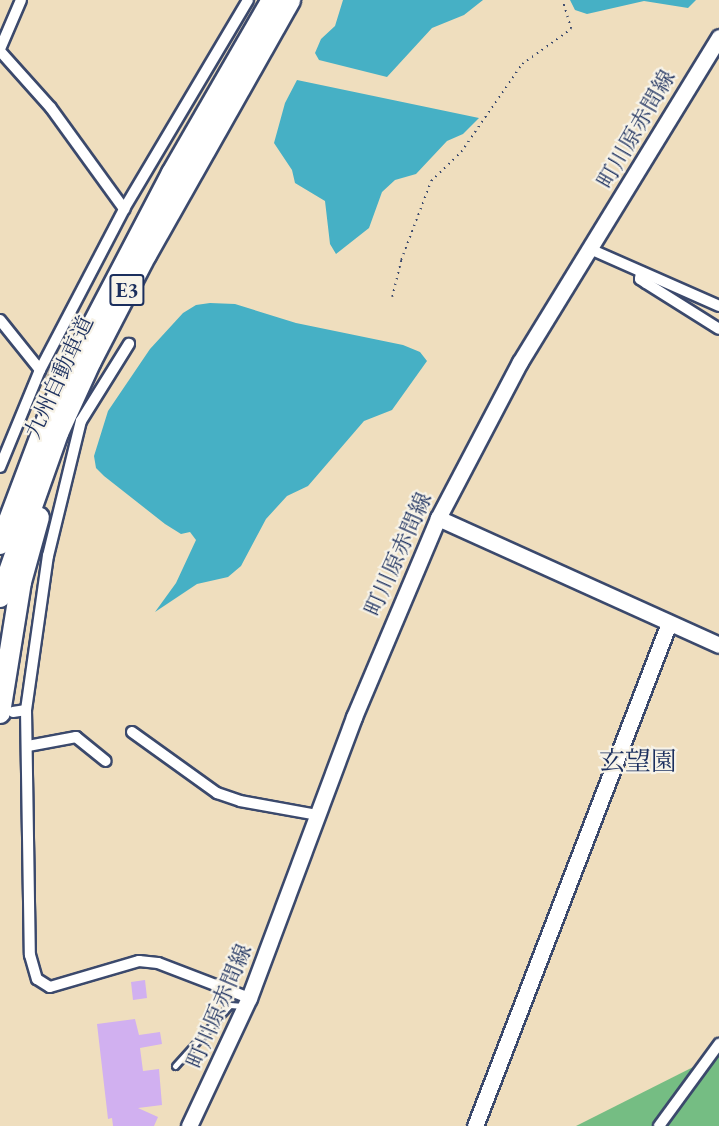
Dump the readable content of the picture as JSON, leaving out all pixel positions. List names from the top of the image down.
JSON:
{
  "streets": {
    "highway": ["E3", "九州自動車道"],
    "main road": ["町川原赤間線"]
  },
  "districts": ["玄望園"]
}
